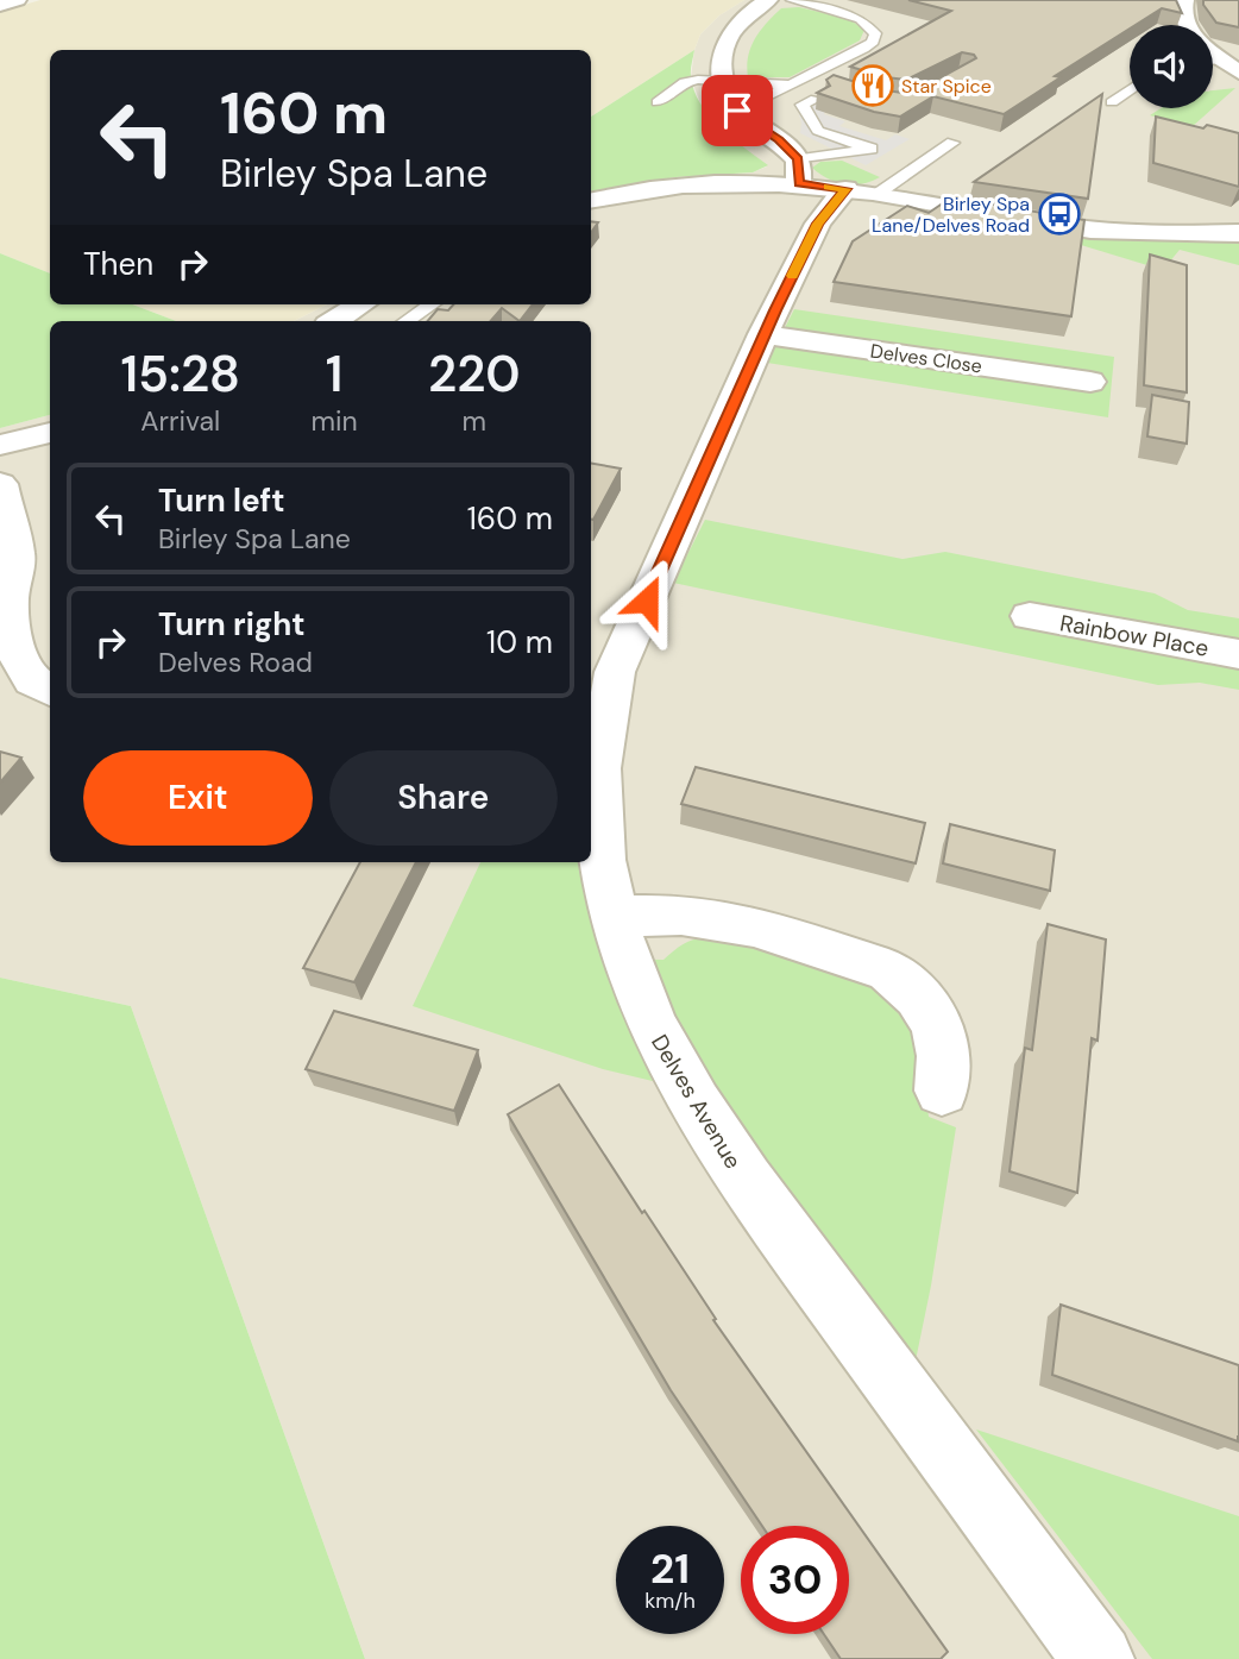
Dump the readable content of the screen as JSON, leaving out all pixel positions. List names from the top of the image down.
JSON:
{
  "streets": {
    "street": ["Delves Close", "Rainbow Place", "Delves Avenue"]
  },
  "crossings": [
    ["Delves Close", "Delves Avenue"]
  ],
  "places": {
    "restaurant": ["Star Spice"],
    "bus stop": ["Birley Spa Lane/Delves Road"]
  },
  "page": {
    "turn": ["160 m", "Birley Spa Lane"],
    "then": "Then",
    "eta": [
      "15:28",
      "Arrival",
      "1",
      "min",
      "220",
      "m"
    ],
    "list": [
      {
        "name": "Turn left",
        "note": "Birley Spa Lane",
        "value": "160 m"
      },
      {
        "name": "Turn right",
        "note": "Delves Road",
        "value": "10 m"
      }
    ],
    "buttons": ["Exit", "Share"],
    "speed": "21 km/h",
    "limit": "30"
  }
}
